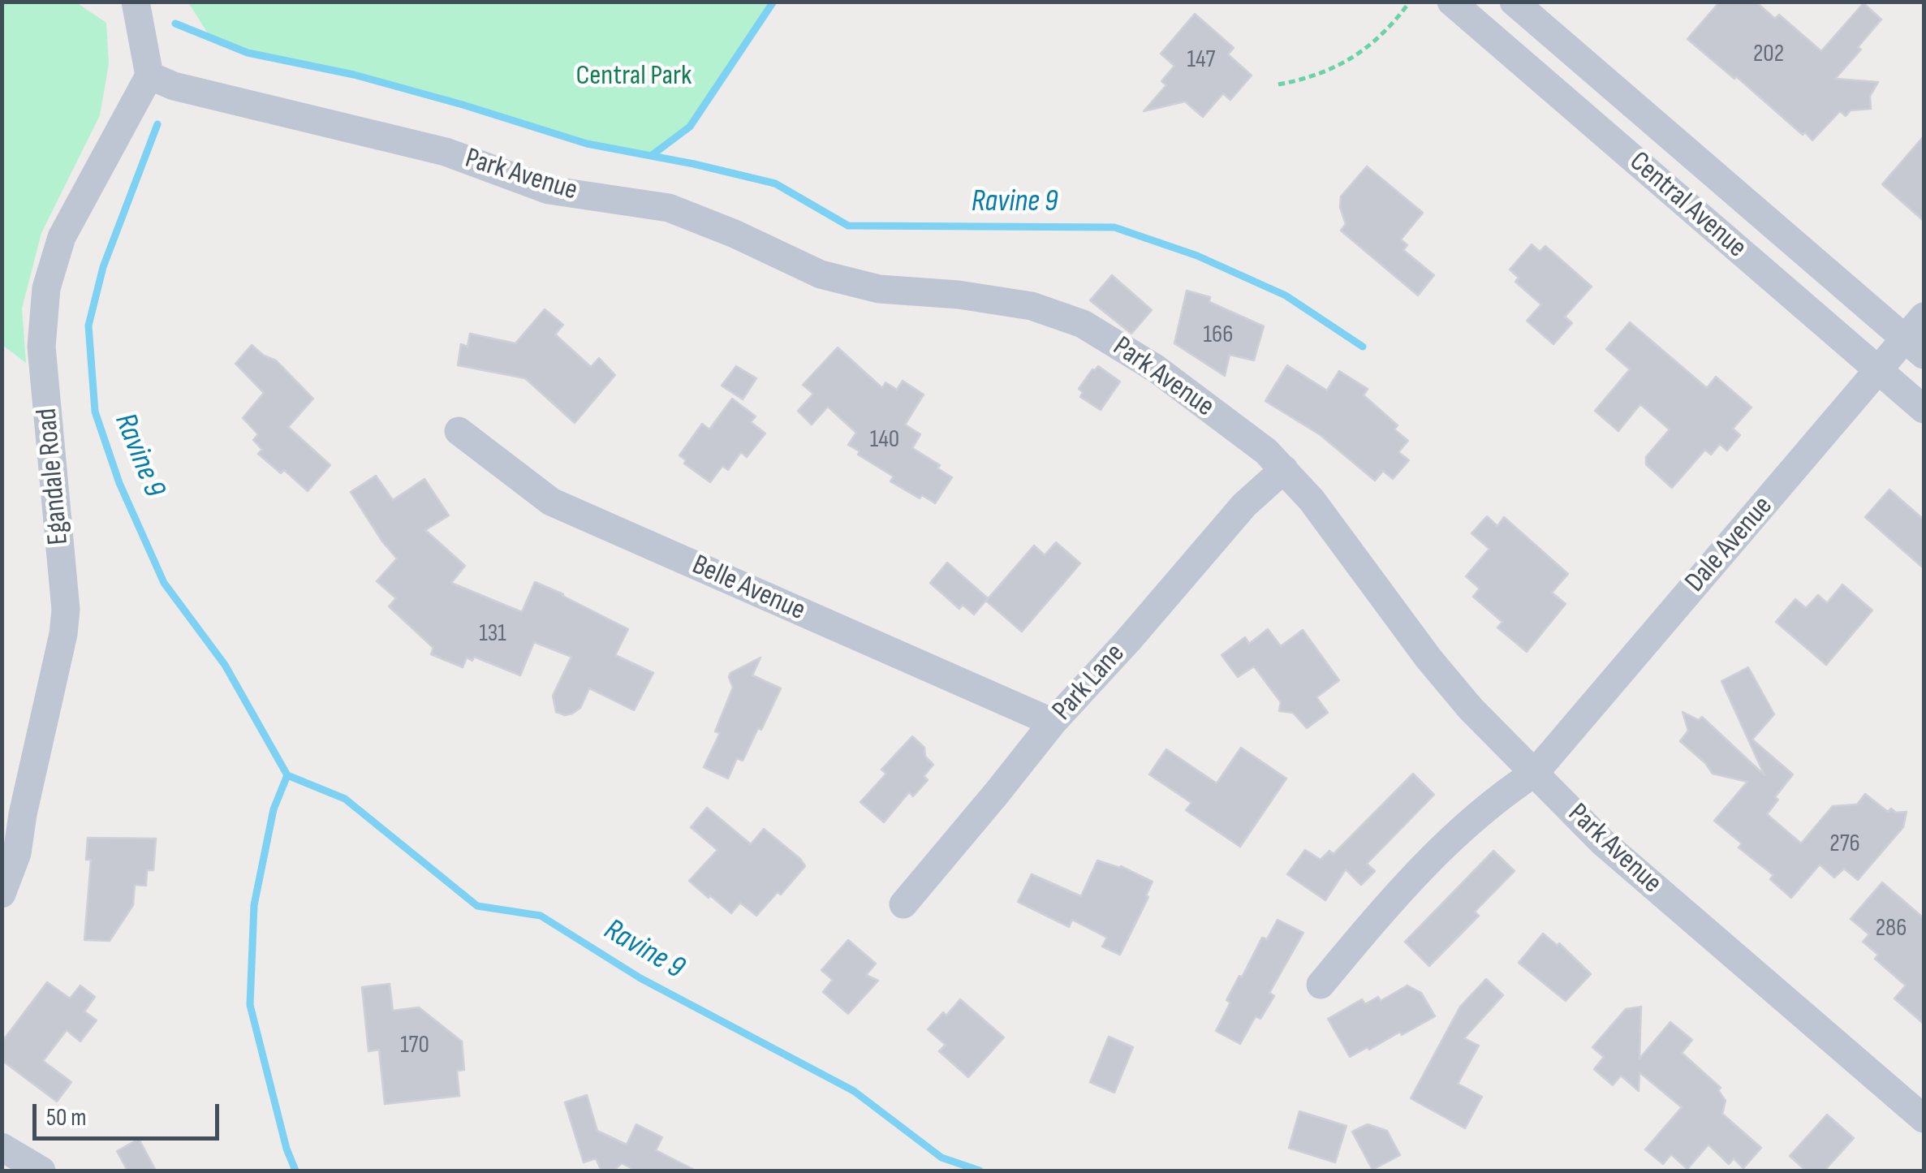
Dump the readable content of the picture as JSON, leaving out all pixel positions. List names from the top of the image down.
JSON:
{
  "streets": {
    "street": [
      "Park Avenue",
      "Central Avenue",
      "Egandale Road",
      "Dale Avenue",
      "Belle Avenue",
      "Park Lane"
    ]
  },
  "crossings": [
    ["Park Avenue", "Egandale Road"],
    ["Park Avenue", "Dale Avenue"],
    ["Park Avenue", "Park Lane"],
    ["Central Avenue", "Dale Avenue"],
    ["Belle Avenue", "Park Lane"]
  ],
  "water": ["Ravine 9"],
  "parks": ["Central Park"],
  "house_numbers": [
    "202",
    "147",
    "166",
    "140",
    "131",
    "276",
    "286",
    "170"
  ],
  "scale_bar": "50 m"
}
